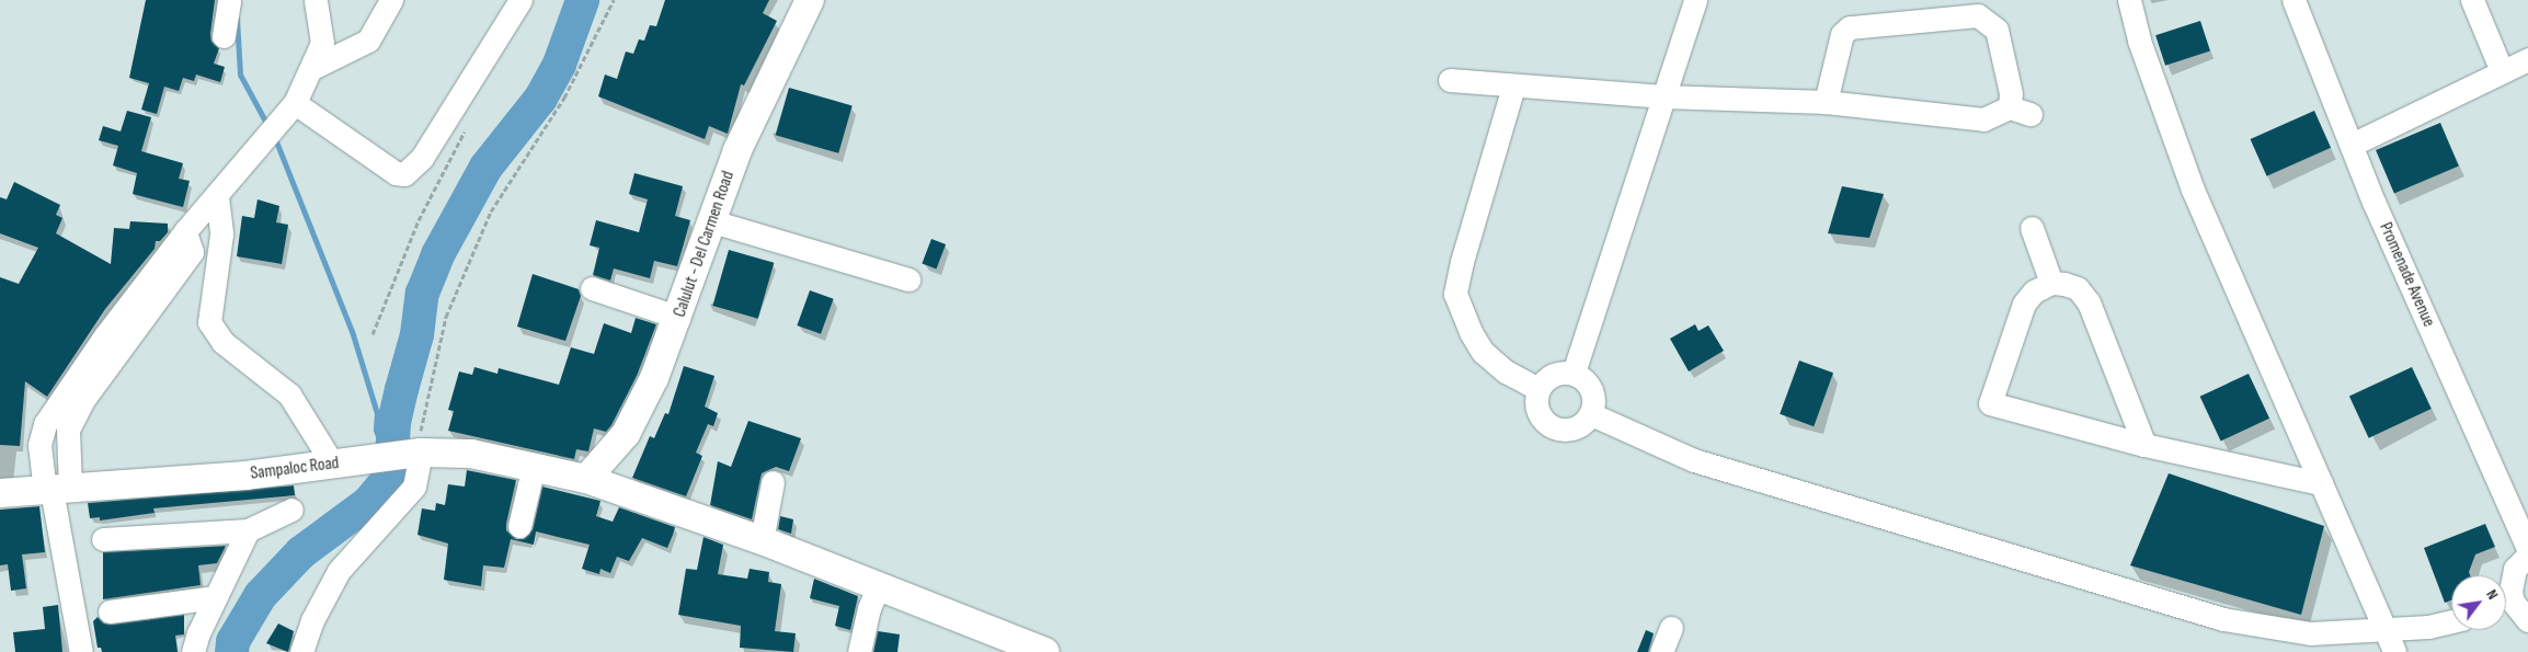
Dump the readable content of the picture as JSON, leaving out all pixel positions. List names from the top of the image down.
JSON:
{
  "streets": {
    "main road": ["Calulut - Del Carmen Road", "Sampaloc Road"],
    "street": ["Promenade Avenue"]
  },
  "crossings": [
    ["Calulut - Del Carmen Road", "Sampaloc Road"]
  ],
  "north": "top right"
}
